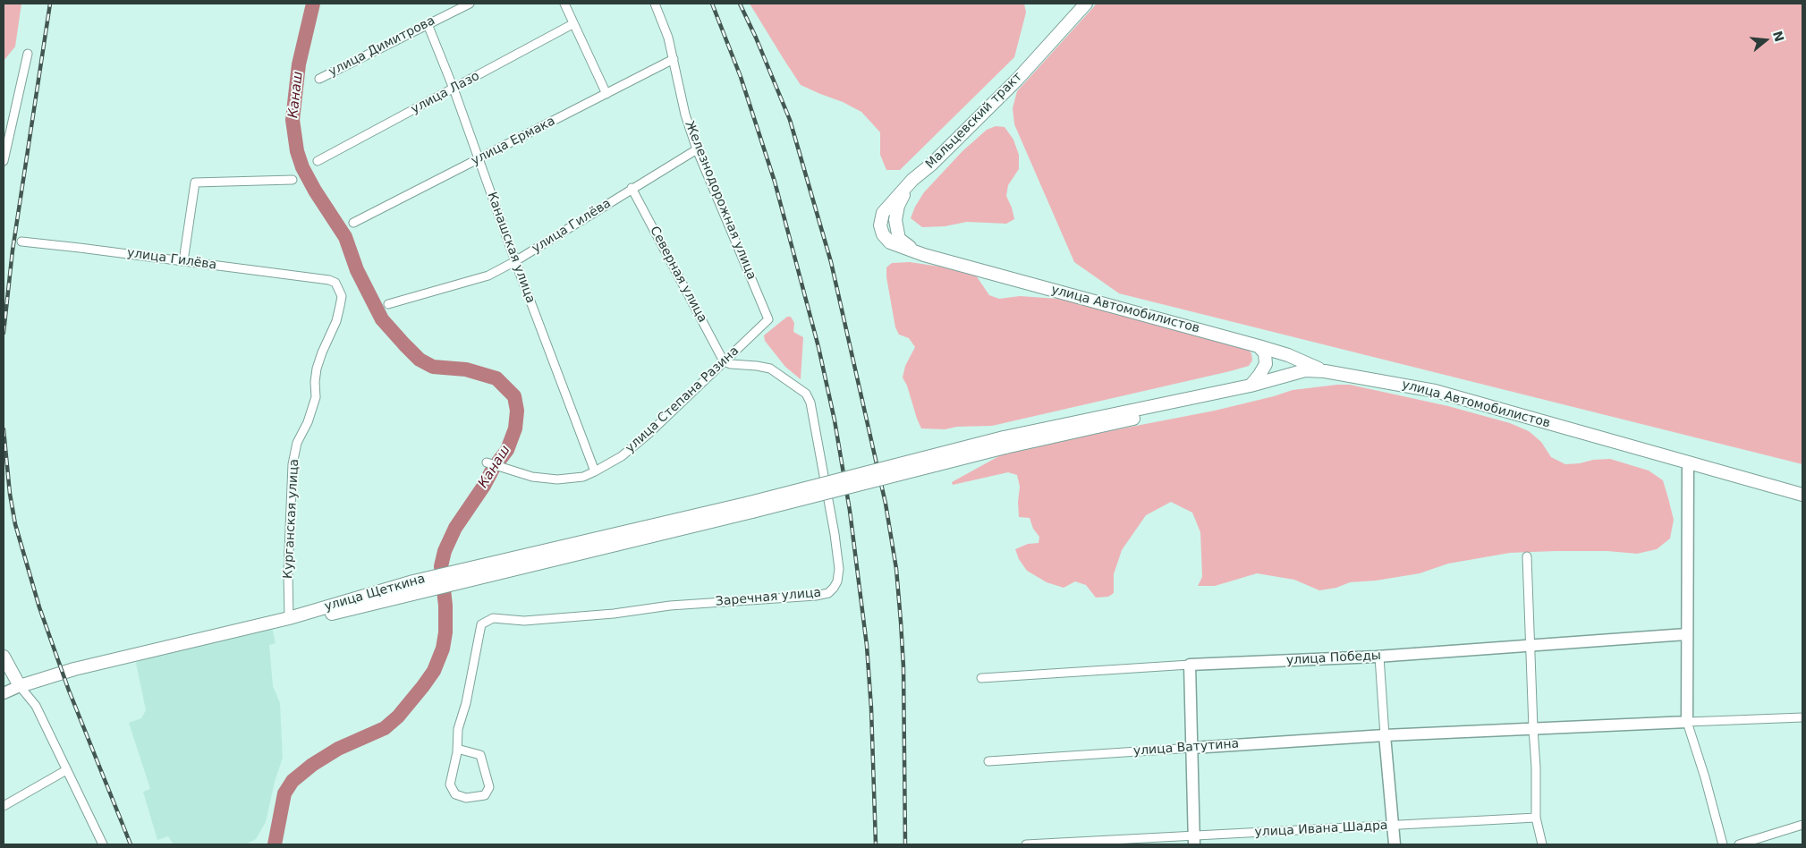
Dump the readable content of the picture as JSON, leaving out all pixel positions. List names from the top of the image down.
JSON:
{
  "streets": {
    "main road": ["Мальцевский тракт", "улица Автомобилистов", "улица Щеткина"],
    "street": [
      "улица Димитрова",
      "улица Лазо",
      "улица Ермака",
      "Железнодорожная улица",
      "улица Гилёва",
      "Канашская улица",
      "Северная улица",
      "улица Степана Разина",
      "Курганская улица",
      "Заречная улица",
      "улица Победы",
      "улица Ватутина",
      "улица Ивана Шадра"
    ]
  },
  "crossings": [
    ["улица Димитрова", "Канашская улица"],
    ["улица Лазо", "Канашская улица"],
    ["Мальцевский тракт", "улица Автомобилистов"],
    ["улица Ермака", "Железнодорожная улица"],
    ["улица Ермака", "Канашская улица"],
    ["Железнодорожная улица", "улица Гилёва"],
    ["Железнодорожная улица", "улица Степана Разина"],
    ["улица Гилёва", "Канашская улица"],
    ["улица Гилёва", "Северная улица"],
    ["улица Гилёва", "Курганская улица"],
    ["Канашская улица", "улица Степана Разина"],
    ["Северная улица", "улица Степана Разина"],
    ["Северная улица", "Заречная улица"],
    ["улица Степана Разина", "Заречная улица"],
    ["Курганская улица", "улица Щеткина"]
  ],
  "water": ["Канаш"],
  "north": "right"
}
